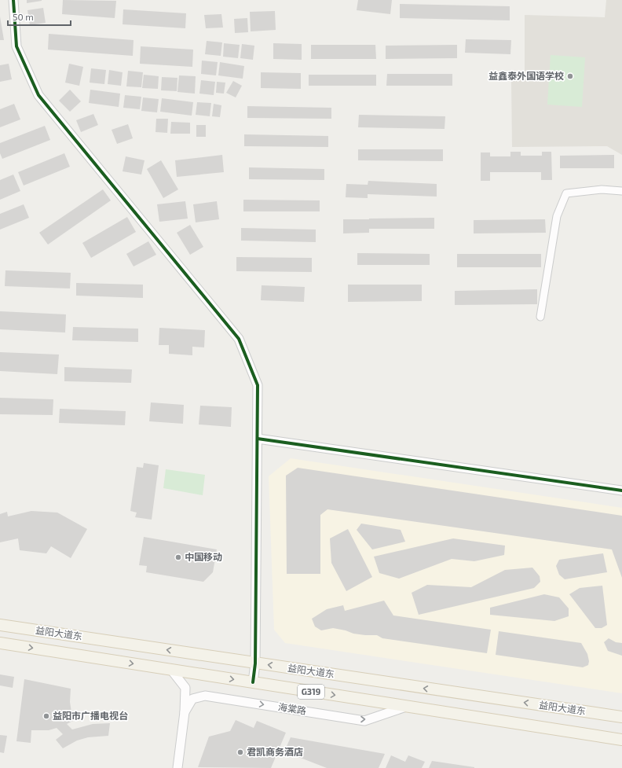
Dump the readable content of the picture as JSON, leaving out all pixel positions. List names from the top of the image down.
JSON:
{
  "streets": {
    "main road": ["益阳大道东", "G319"],
    "street": ["海棠路"]
  },
  "crossings": [
    ["G319", "海棠路"]
  ],
  "one_way": ["海棠路"],
  "places": [
    "益鑫泰外国语学校",
    "中国移动",
    "益阳市广播电视台",
    "君凯商务酒店"
  ],
  "scale_bar": "50 m"
}
